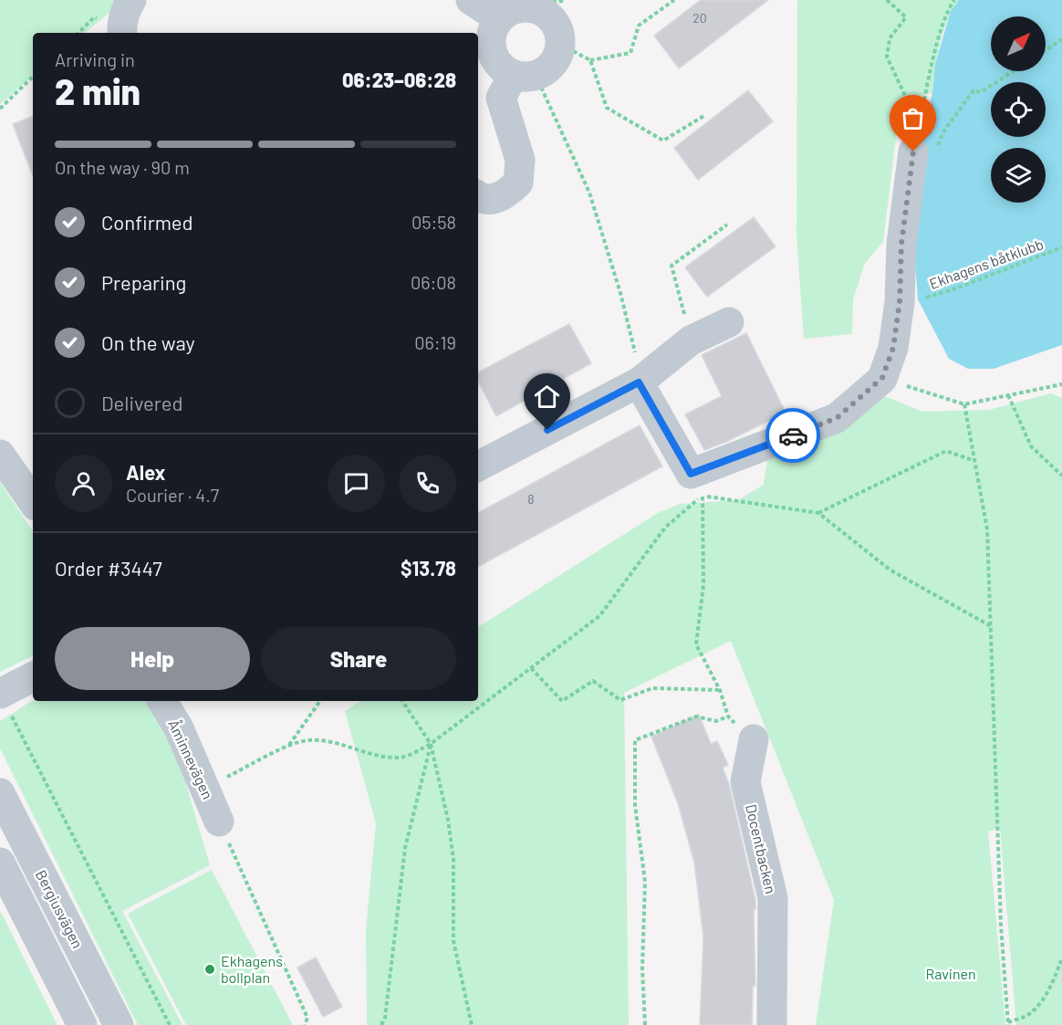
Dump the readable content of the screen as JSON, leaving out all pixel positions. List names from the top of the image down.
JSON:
{
  "streets": {
    "street": ["Åminnevägen", "Docentbacken", "Bergiusvägen"],
    "path": ["Ekhagens båtklubb"]
  },
  "parks": ["Ravinen"],
  "places": ["Ekhagens bollplan"],
  "house_numbers": ["20", "8"],
  "north": "top right",
  "page": {
    "heading": ["2 min", "Arriving in", "06:23–06:28"],
    "panel": [
      "Alex",
      "Courier · 4.7",
      "Order #3447",
      "$13.78"
    ],
    "bar": "On the way · 90 m",
    "list": [
      ["Confirmed", "05:58"],
      ["Preparing", "06:08"],
      ["On the way", "06:19"],
      "Delivered"
    ],
    "buttons": ["Help", "Share"]
  }
}
